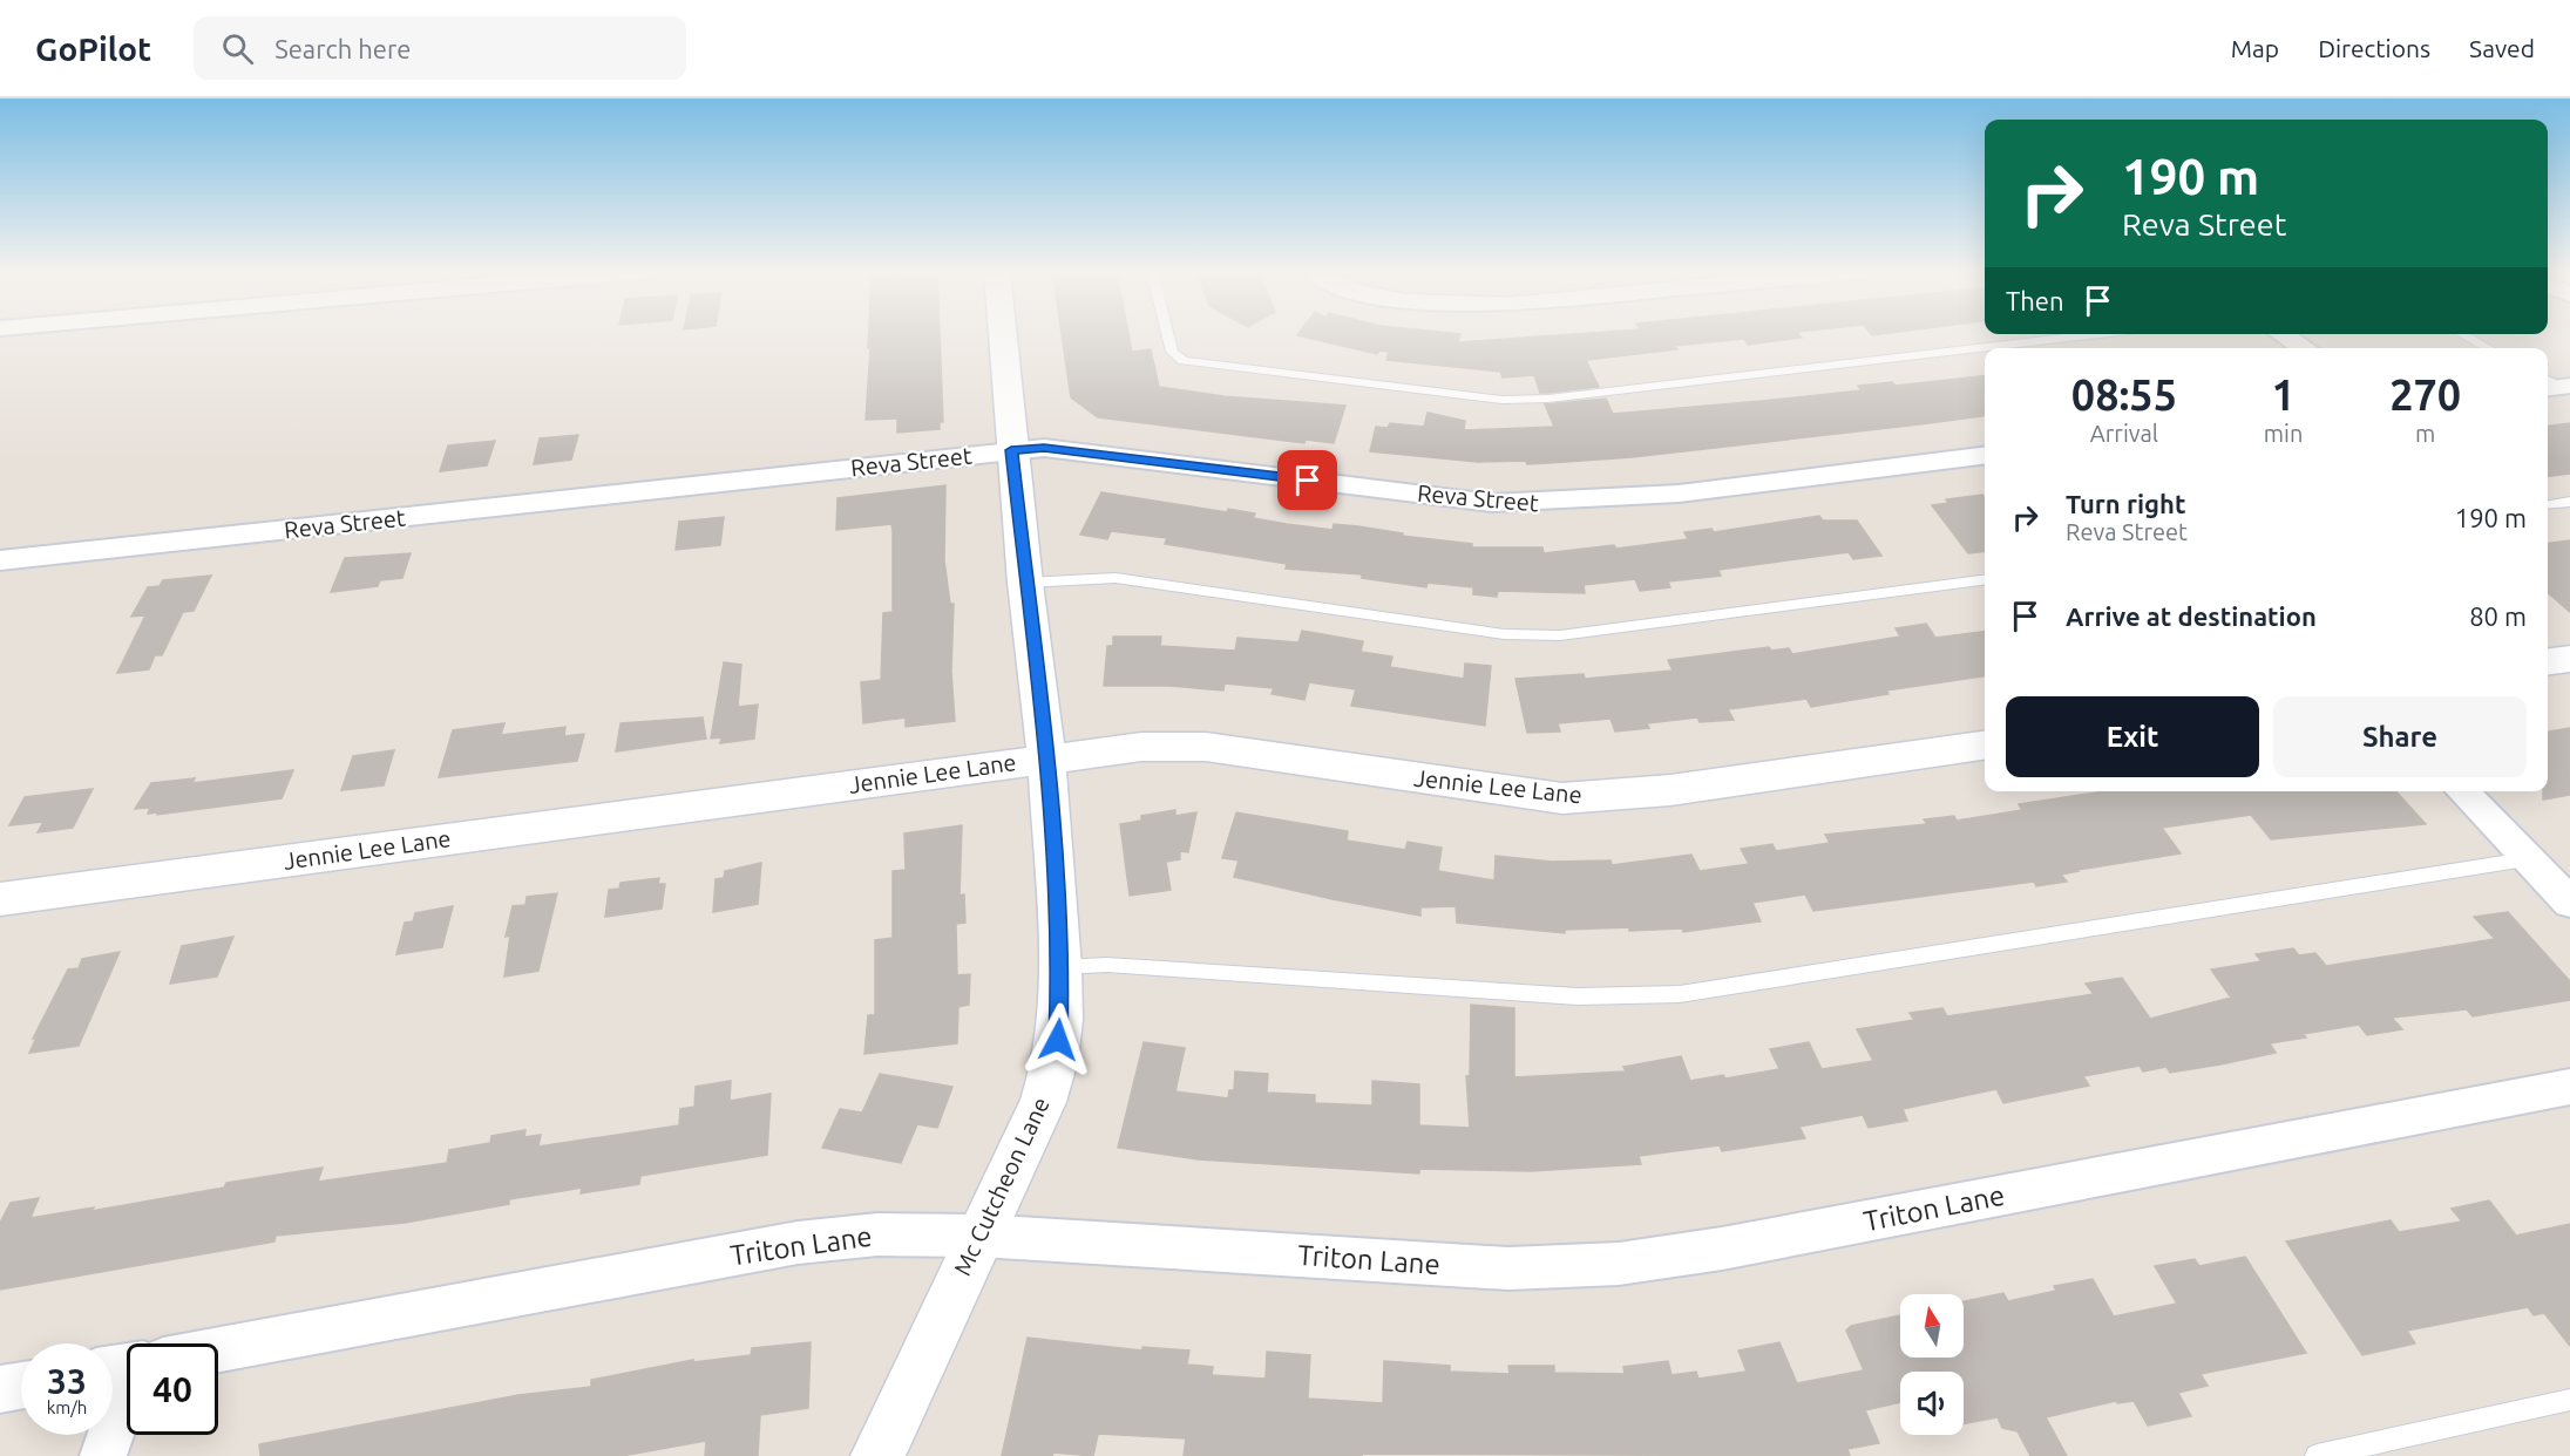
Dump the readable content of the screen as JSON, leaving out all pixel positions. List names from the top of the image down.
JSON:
{
  "streets": {
    "street": [
      "Reva Street",
      "Jennie Lee Lane",
      "Mc Cutcheon Lane",
      "Triton Lane"
    ]
  },
  "crossings": [
    ["Reva Street", "Mc Cutcheon Lane"],
    ["Jennie Lee Lane", "Mc Cutcheon Lane"],
    ["Mc Cutcheon Lane", "Triton Lane"]
  ],
  "north": "top",
  "page": {
    "header": "GoPilot",
    "search": "Search here",
    "nav": ["Map", "Directions", "Saved"],
    "turn": ["190 m", "Reva Street"],
    "then": "Then",
    "eta": [
      "08:55",
      "Arrival",
      "1",
      "min",
      "270",
      "m"
    ],
    "list": [
      {
        "name": "Turn right",
        "note": "Reva Street",
        "value": "190 m"
      },
      {
        "name": "Arrive at destination",
        "value": "80 m"
      }
    ],
    "buttons": ["Exit", "Share"],
    "speed": "33 km/h",
    "limit": "40"
  }
}
